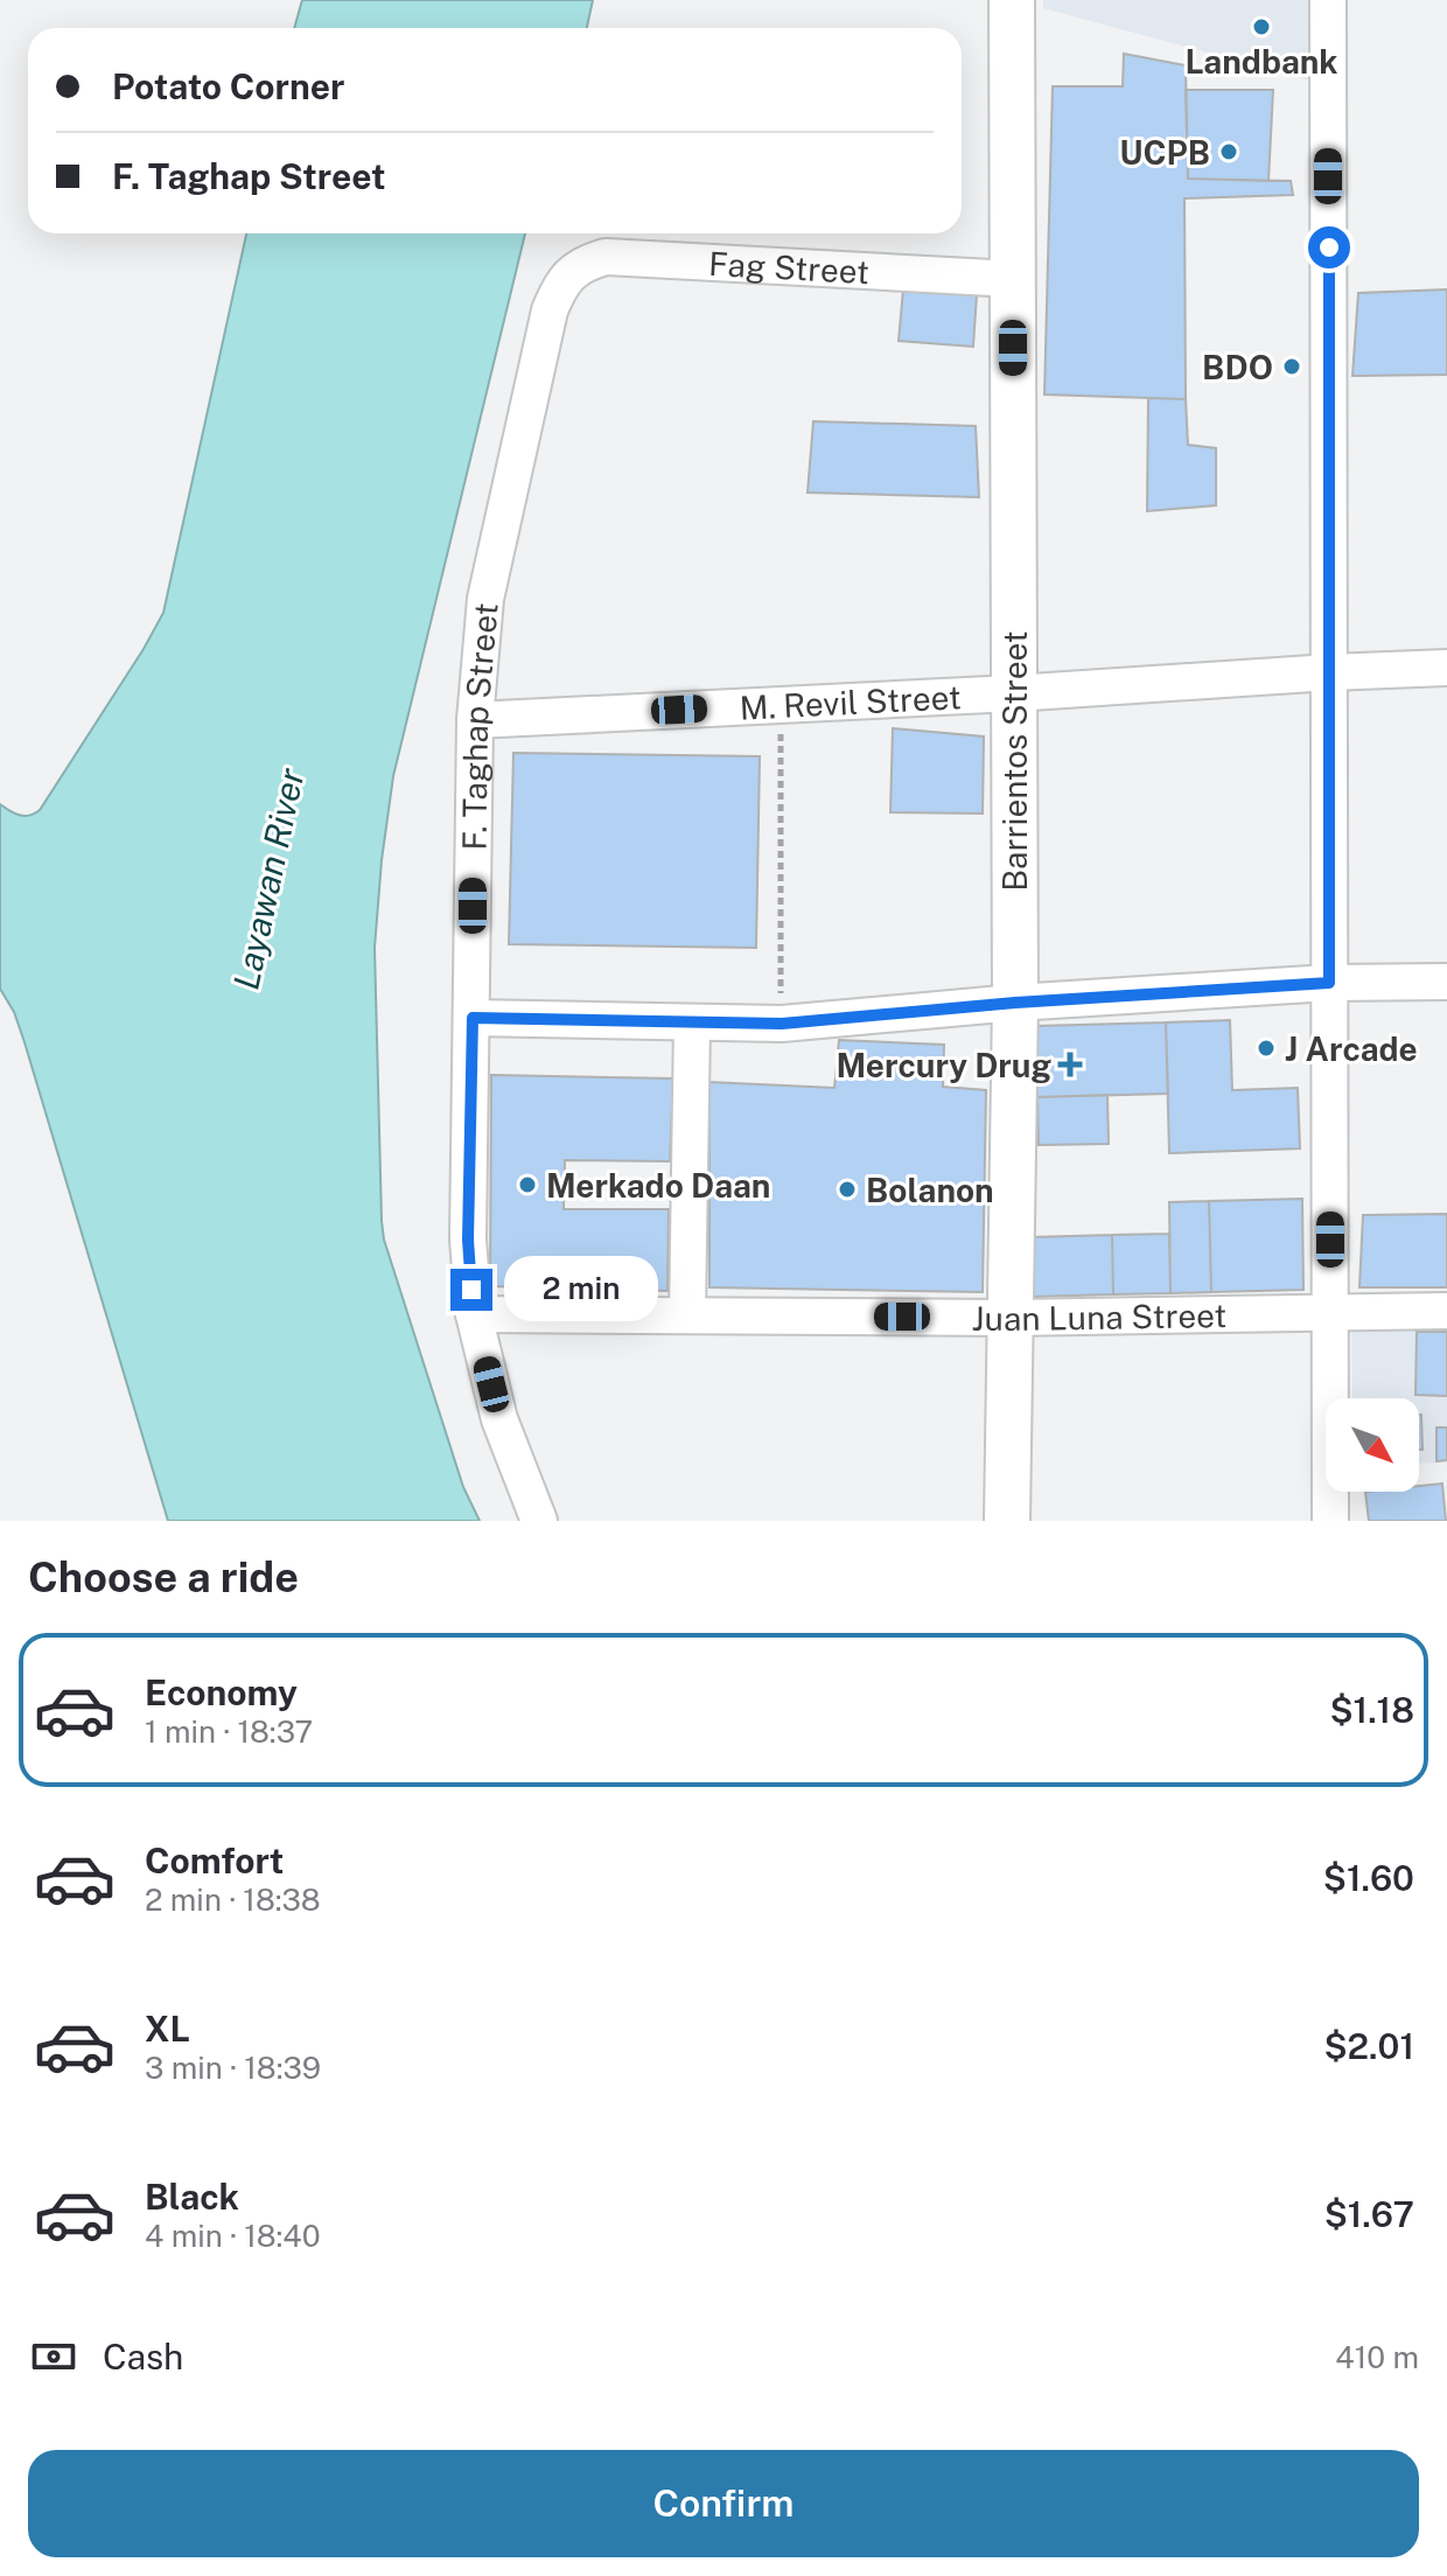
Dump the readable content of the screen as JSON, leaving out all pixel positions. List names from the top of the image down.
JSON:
{
  "streets": {
    "street": [
      "Fag Street",
      "M. Revil Street",
      "F. Taghap Street",
      "Barrientos Street",
      "Juan Luna Street"
    ]
  },
  "crossings": [
    ["Fag Street", "F. Taghap Street"],
    ["Fag Street", "Barrientos Street"],
    ["M. Revil Street", "F. Taghap Street"],
    ["M. Revil Street", "Barrientos Street"],
    ["F. Taghap Street", "Juan Luna Street"],
    ["Barrientos Street", "Juan Luna Street"]
  ],
  "water": ["Layawan River"],
  "places": {
    "other": [
      "Landbank",
      "UCPB",
      "BDO",
      "J Arcade",
      "Merkado Daan",
      "Bolanon"
    ],
    "health": ["Mercury Drug"]
  },
  "north": "bottom right",
  "page": {
    "banner": ["Potato Corner", "F. Taghap Street"],
    "bubble": "2 min",
    "heading": "Choose a ride",
    "list": [
      {
        "name": "Economy",
        "note": "1 min · 18:37",
        "value": "$1.18"
      },
      {
        "name": "Comfort",
        "note": "2 min · 18:38",
        "value": "$1.60"
      },
      {
        "name": "XL",
        "note": "3 min · 18:39",
        "value": "$2.01"
      },
      {
        "name": "Black",
        "note": "4 min · 18:40",
        "value": "$1.67"
      }
    ],
    "pay": ["Cash", "410 m"],
    "buttons": "Confirm"
  }
}
